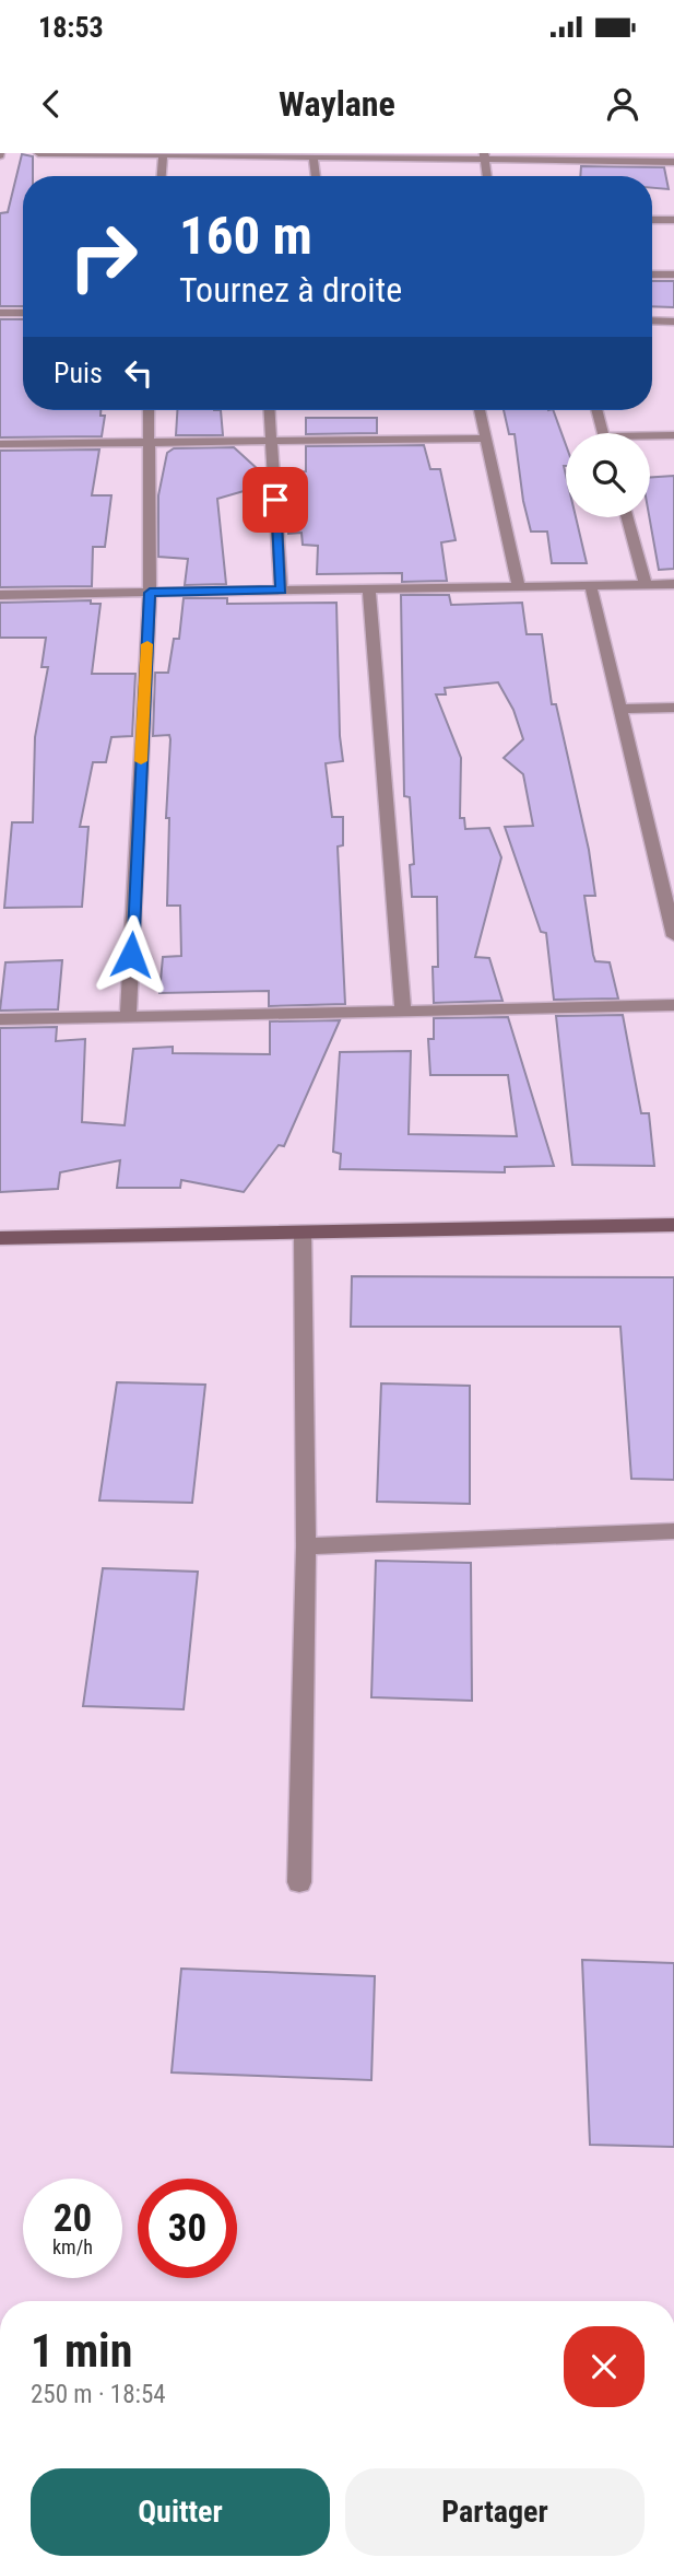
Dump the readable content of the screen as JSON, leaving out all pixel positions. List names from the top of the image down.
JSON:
{
  "page": {
    "status": "18:53",
    "header": "Waylane",
    "turn": ["160 m", "Tournez à droite"],
    "then": "Puis",
    "speed": "20 km/h",
    "limit": "30",
    "heading": ["1 min", "250 m · 18:54"],
    "buttons": ["Quitter", "Partager"]
  }
}
